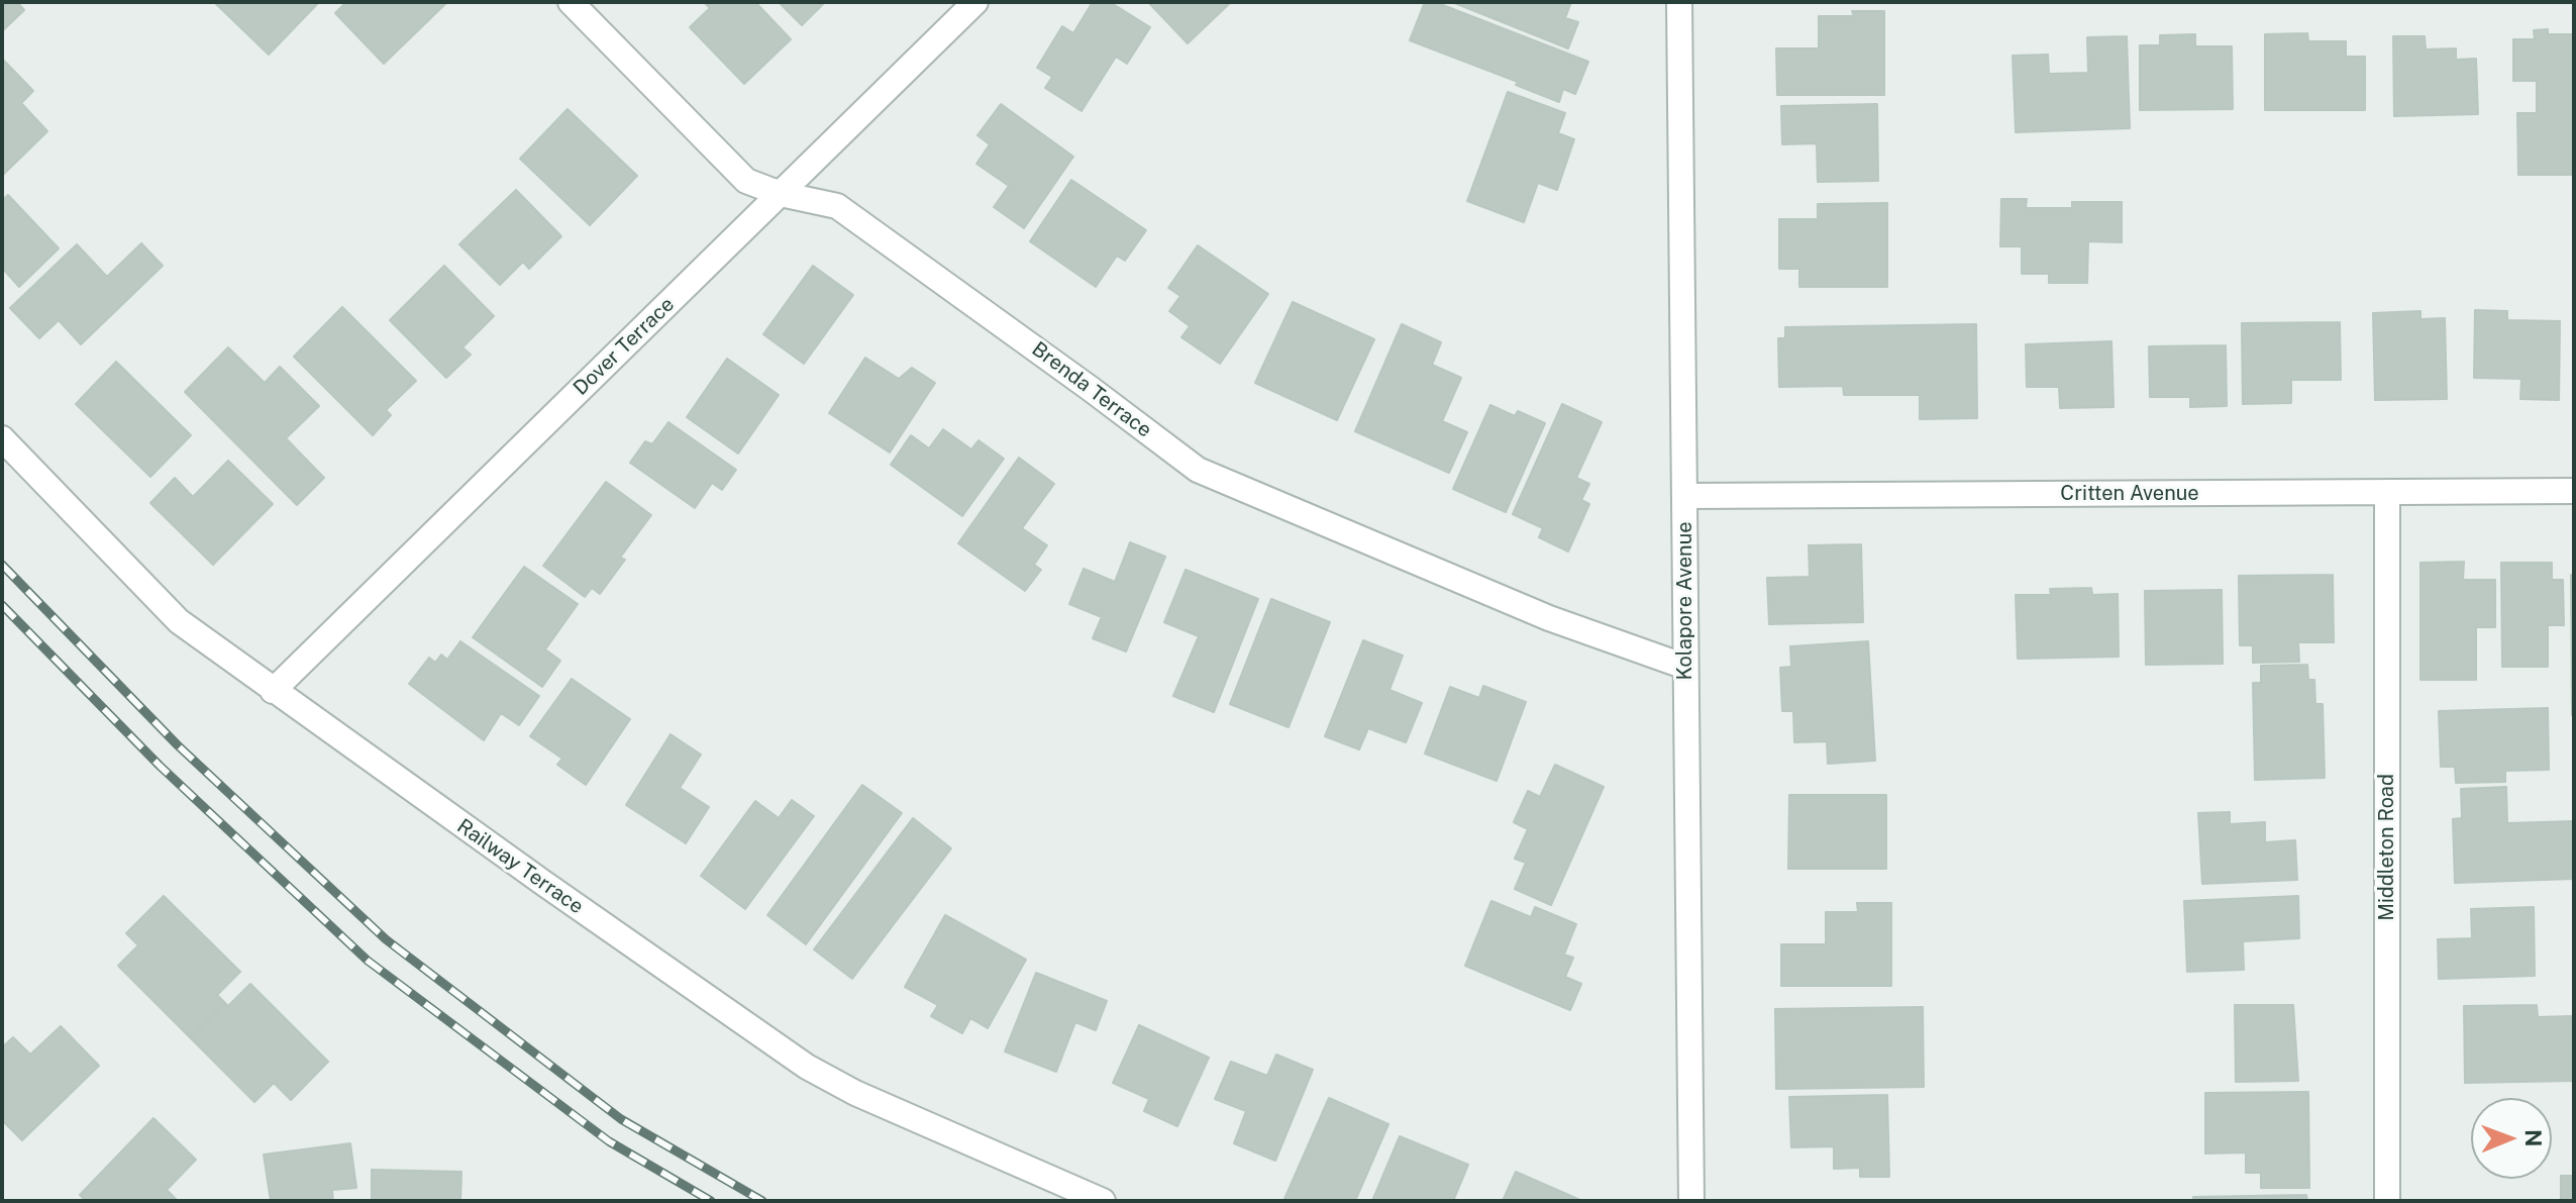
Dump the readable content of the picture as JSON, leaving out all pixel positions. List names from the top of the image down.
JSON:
{
  "streets": {
    "street": [
      "Dover Terrace",
      "Brenda Terrace",
      "Critten Avenue",
      "Kolapore Avenue",
      "Middleton Road",
      "Railway Terrace"
    ]
  },
  "crossings": [
    ["Dover Terrace", "Brenda Terrace"],
    ["Dover Terrace", "Railway Terrace"],
    ["Brenda Terrace", "Kolapore Avenue"],
    ["Critten Avenue", "Kolapore Avenue"],
    ["Critten Avenue", "Middleton Road"]
  ],
  "north": "right"
}
